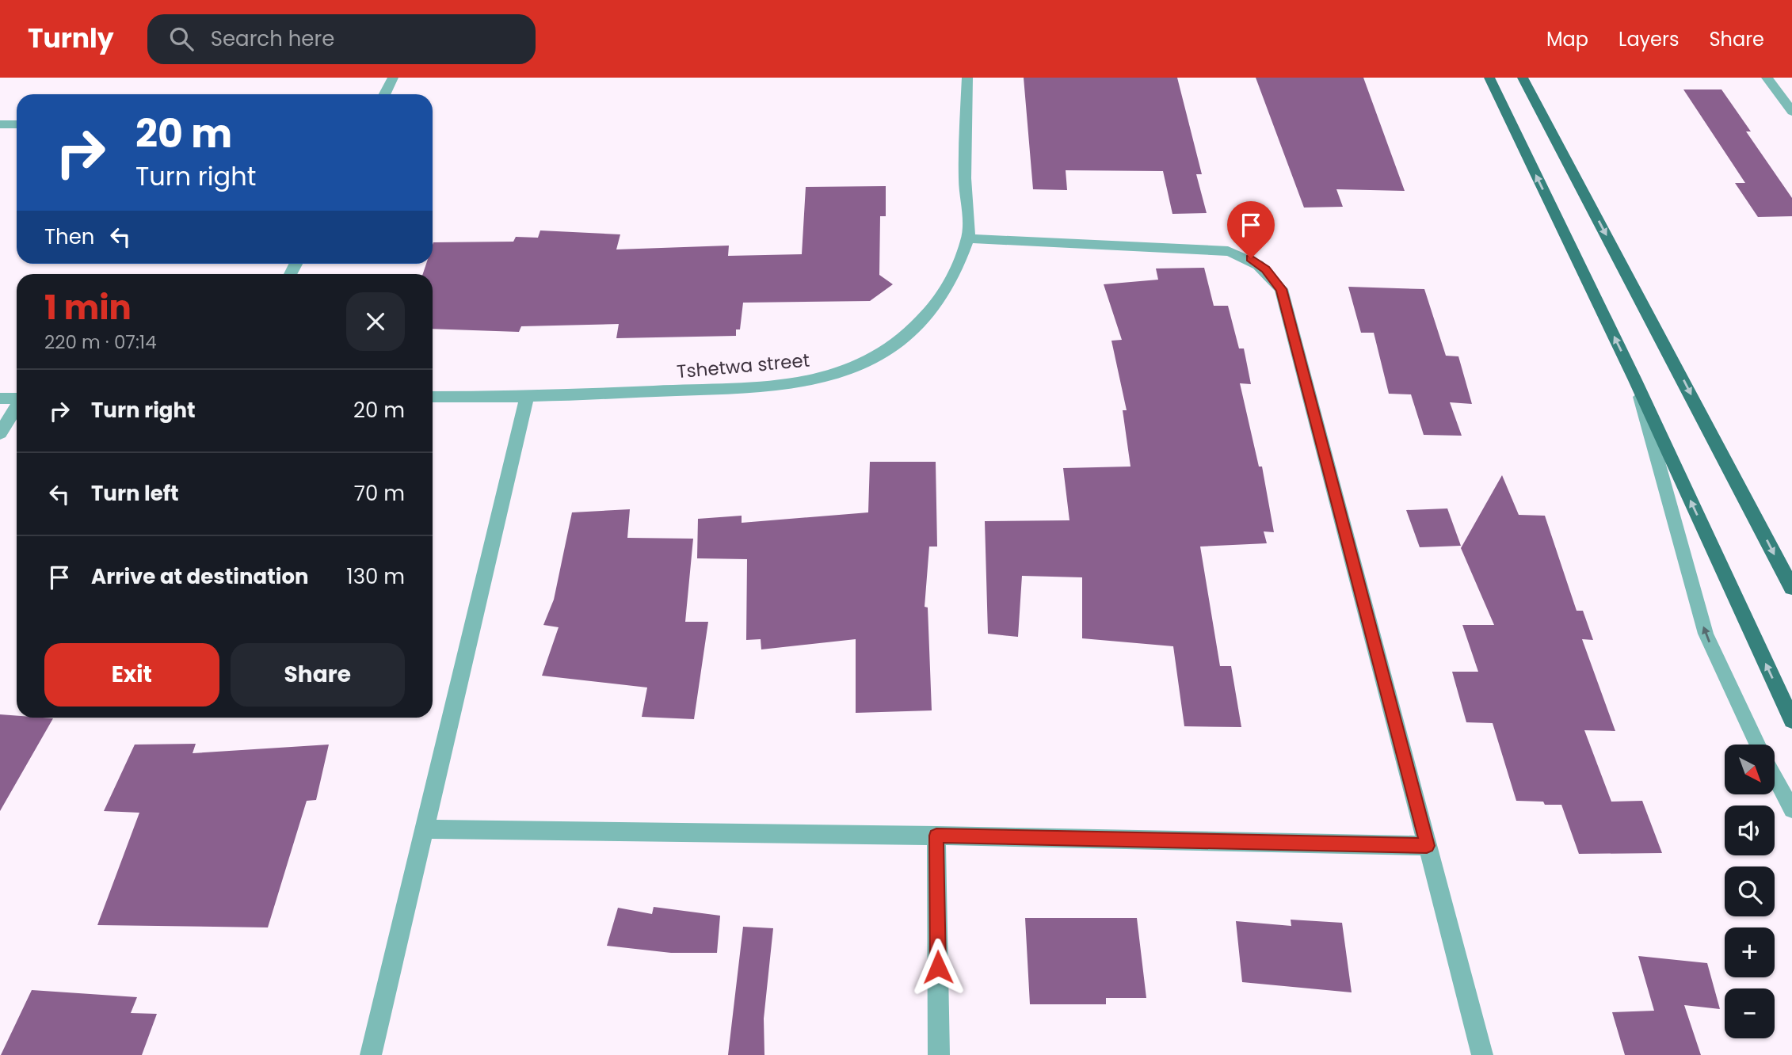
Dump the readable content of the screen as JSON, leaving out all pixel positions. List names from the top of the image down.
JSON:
{
  "streets": {
    "street": ["Tshetwa street"]
  },
  "north": "bottom right",
  "page": {
    "header": "Turnly",
    "search": "Search here",
    "nav": ["Map", "Layers", "Share"],
    "turn": ["20 m", "Turn right"],
    "then": "Then",
    "heading": ["1 min", "220 m · 07:14"],
    "list": [
      {
        "name": "Turn right",
        "value": "20 m"
      },
      {
        "name": "Turn left",
        "value": "70 m"
      },
      {
        "name": "Arrive at destination",
        "value": "130 m"
      }
    ],
    "buttons": ["Exit", "Share"],
    "map_buttons": ["+", "−"]
  }
}
